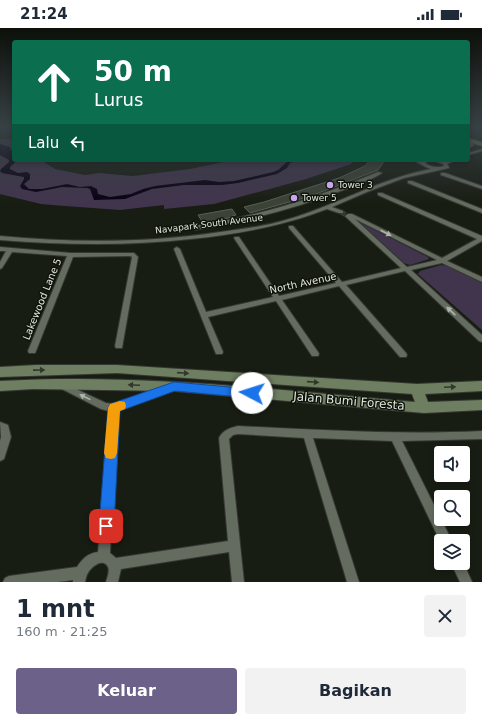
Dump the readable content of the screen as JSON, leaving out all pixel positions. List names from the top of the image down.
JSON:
{
  "streets": {
    "main road": ["Jalan Bumi Foresta"],
    "street": ["Navapark South Avenue", "North Avenue", "Lakewood Lane 5"]
  },
  "places": ["Tower 3", "Tower 5"],
  "page": {
    "status": "21:24",
    "turn": ["50 m", "Lurus"],
    "then": "Lalu",
    "heading": ["1 mnt", "160 m · 21:25"],
    "buttons": ["Keluar", "Bagikan"]
  }
}
